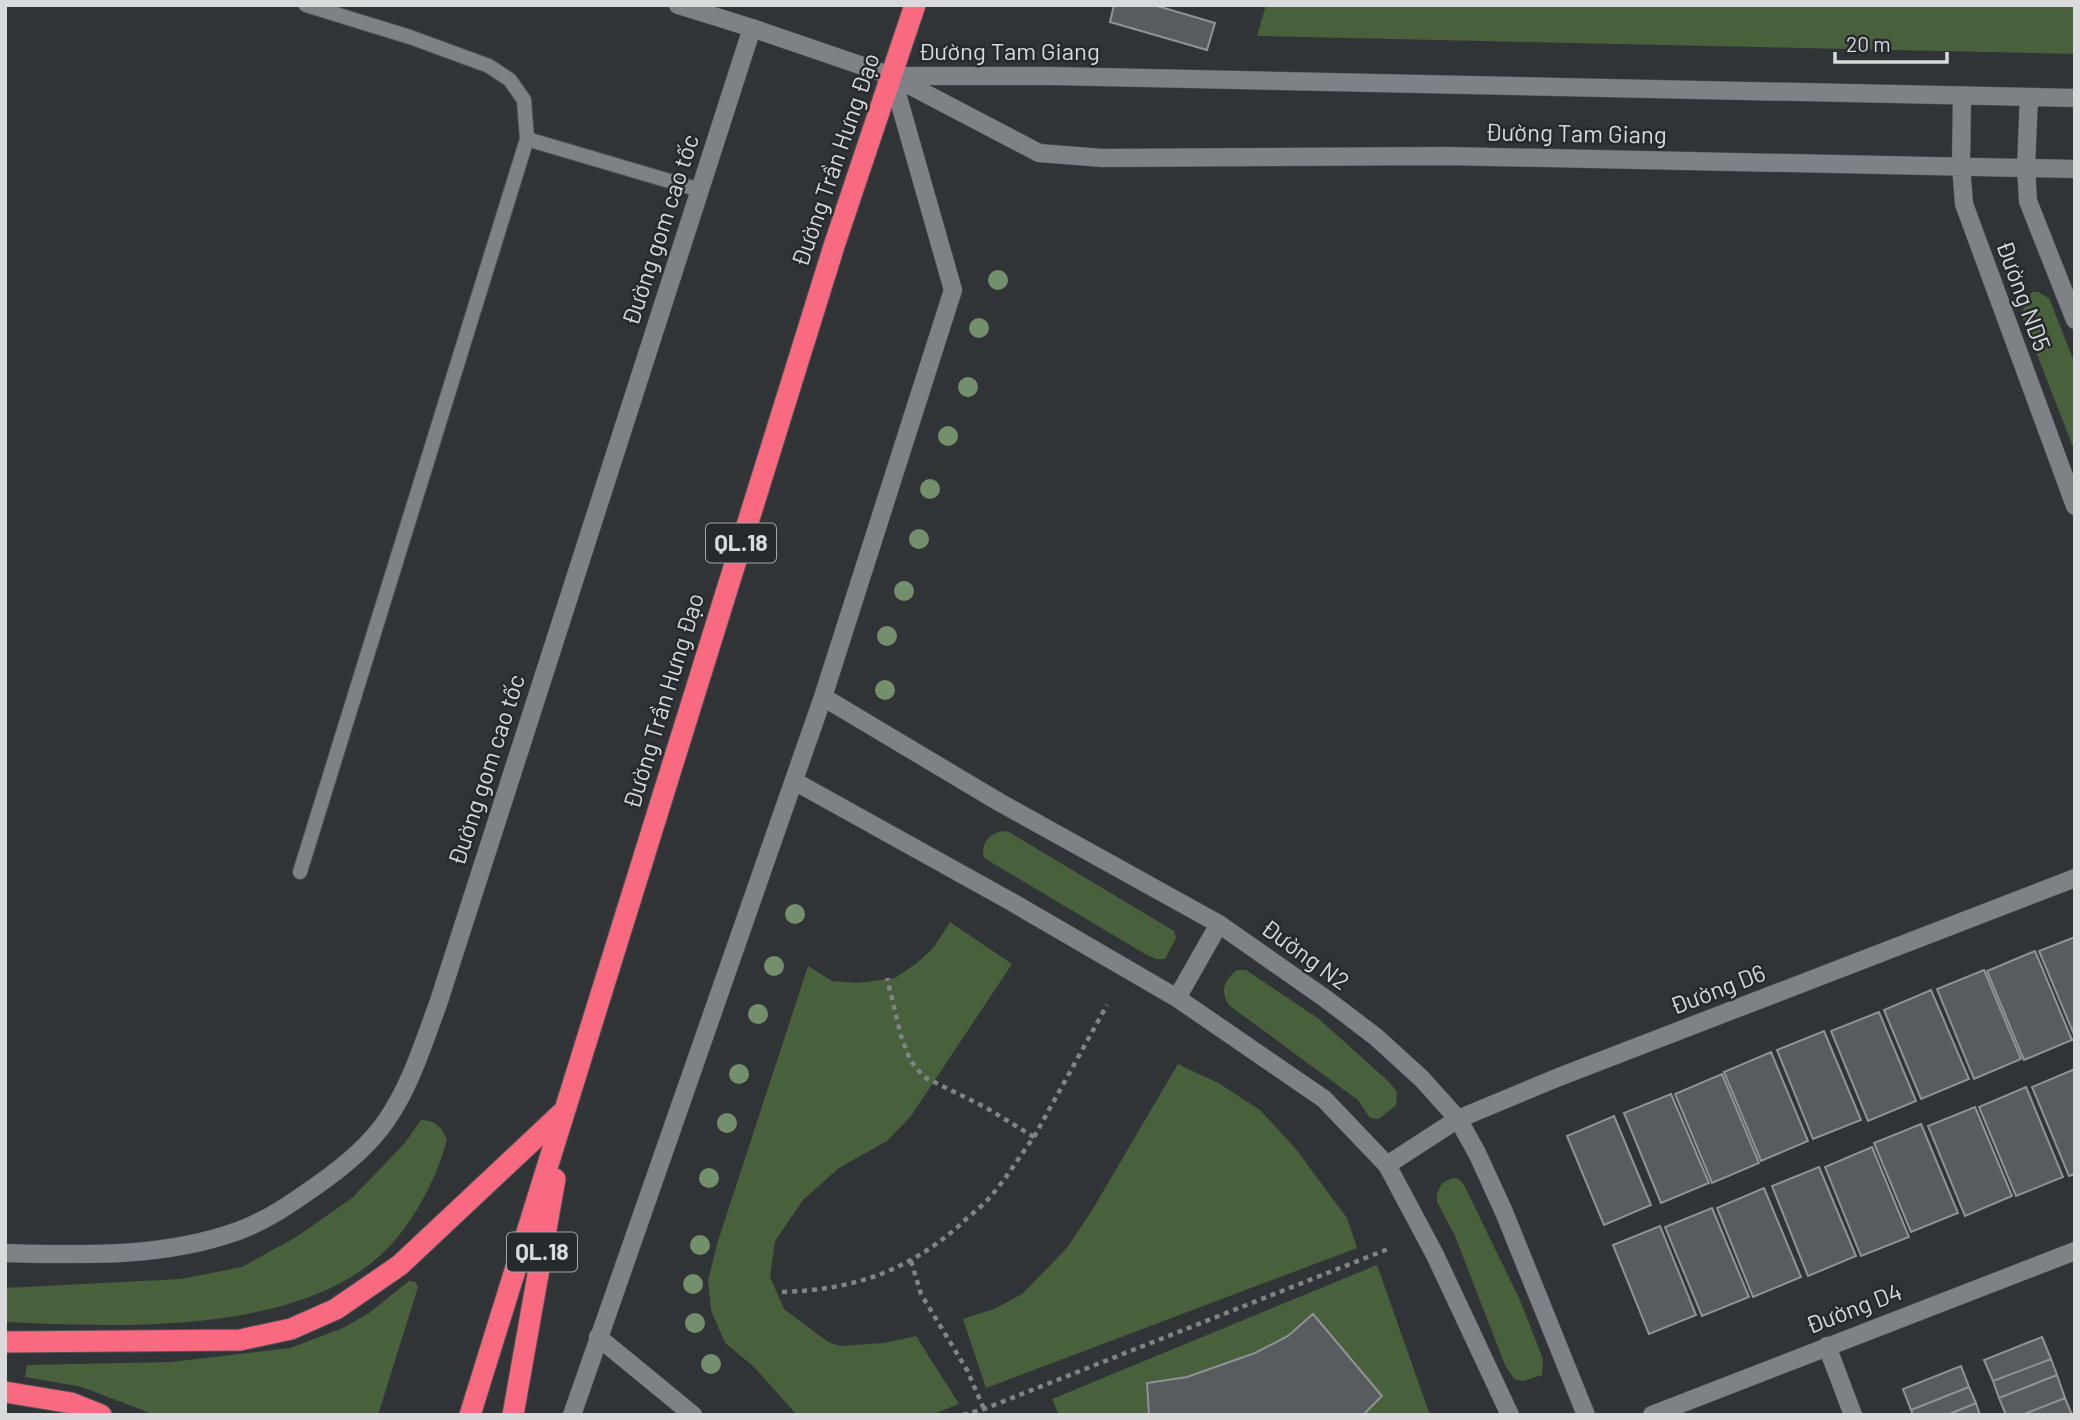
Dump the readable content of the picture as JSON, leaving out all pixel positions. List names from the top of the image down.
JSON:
{
  "streets": {
    "highway": ["Đường Trần Hưng Đạo", "QL.18"],
    "street": [
      "Đường Tam Giang",
      "Đường gom cao tốc",
      "Đường ND5",
      "Đường N2",
      "Đường D6",
      "Đường D4"
    ]
  },
  "crossings": [
    ["Đường Tam Giang", "Đường Trần Hưng Đạo"],
    ["Đường Tam Giang", "Đường ND5"],
    ["Đường Trần Hưng Đạo", "QL.18"],
    ["Đường N2", "Đường D6"]
  ],
  "scale_bar": "20 m"
}
